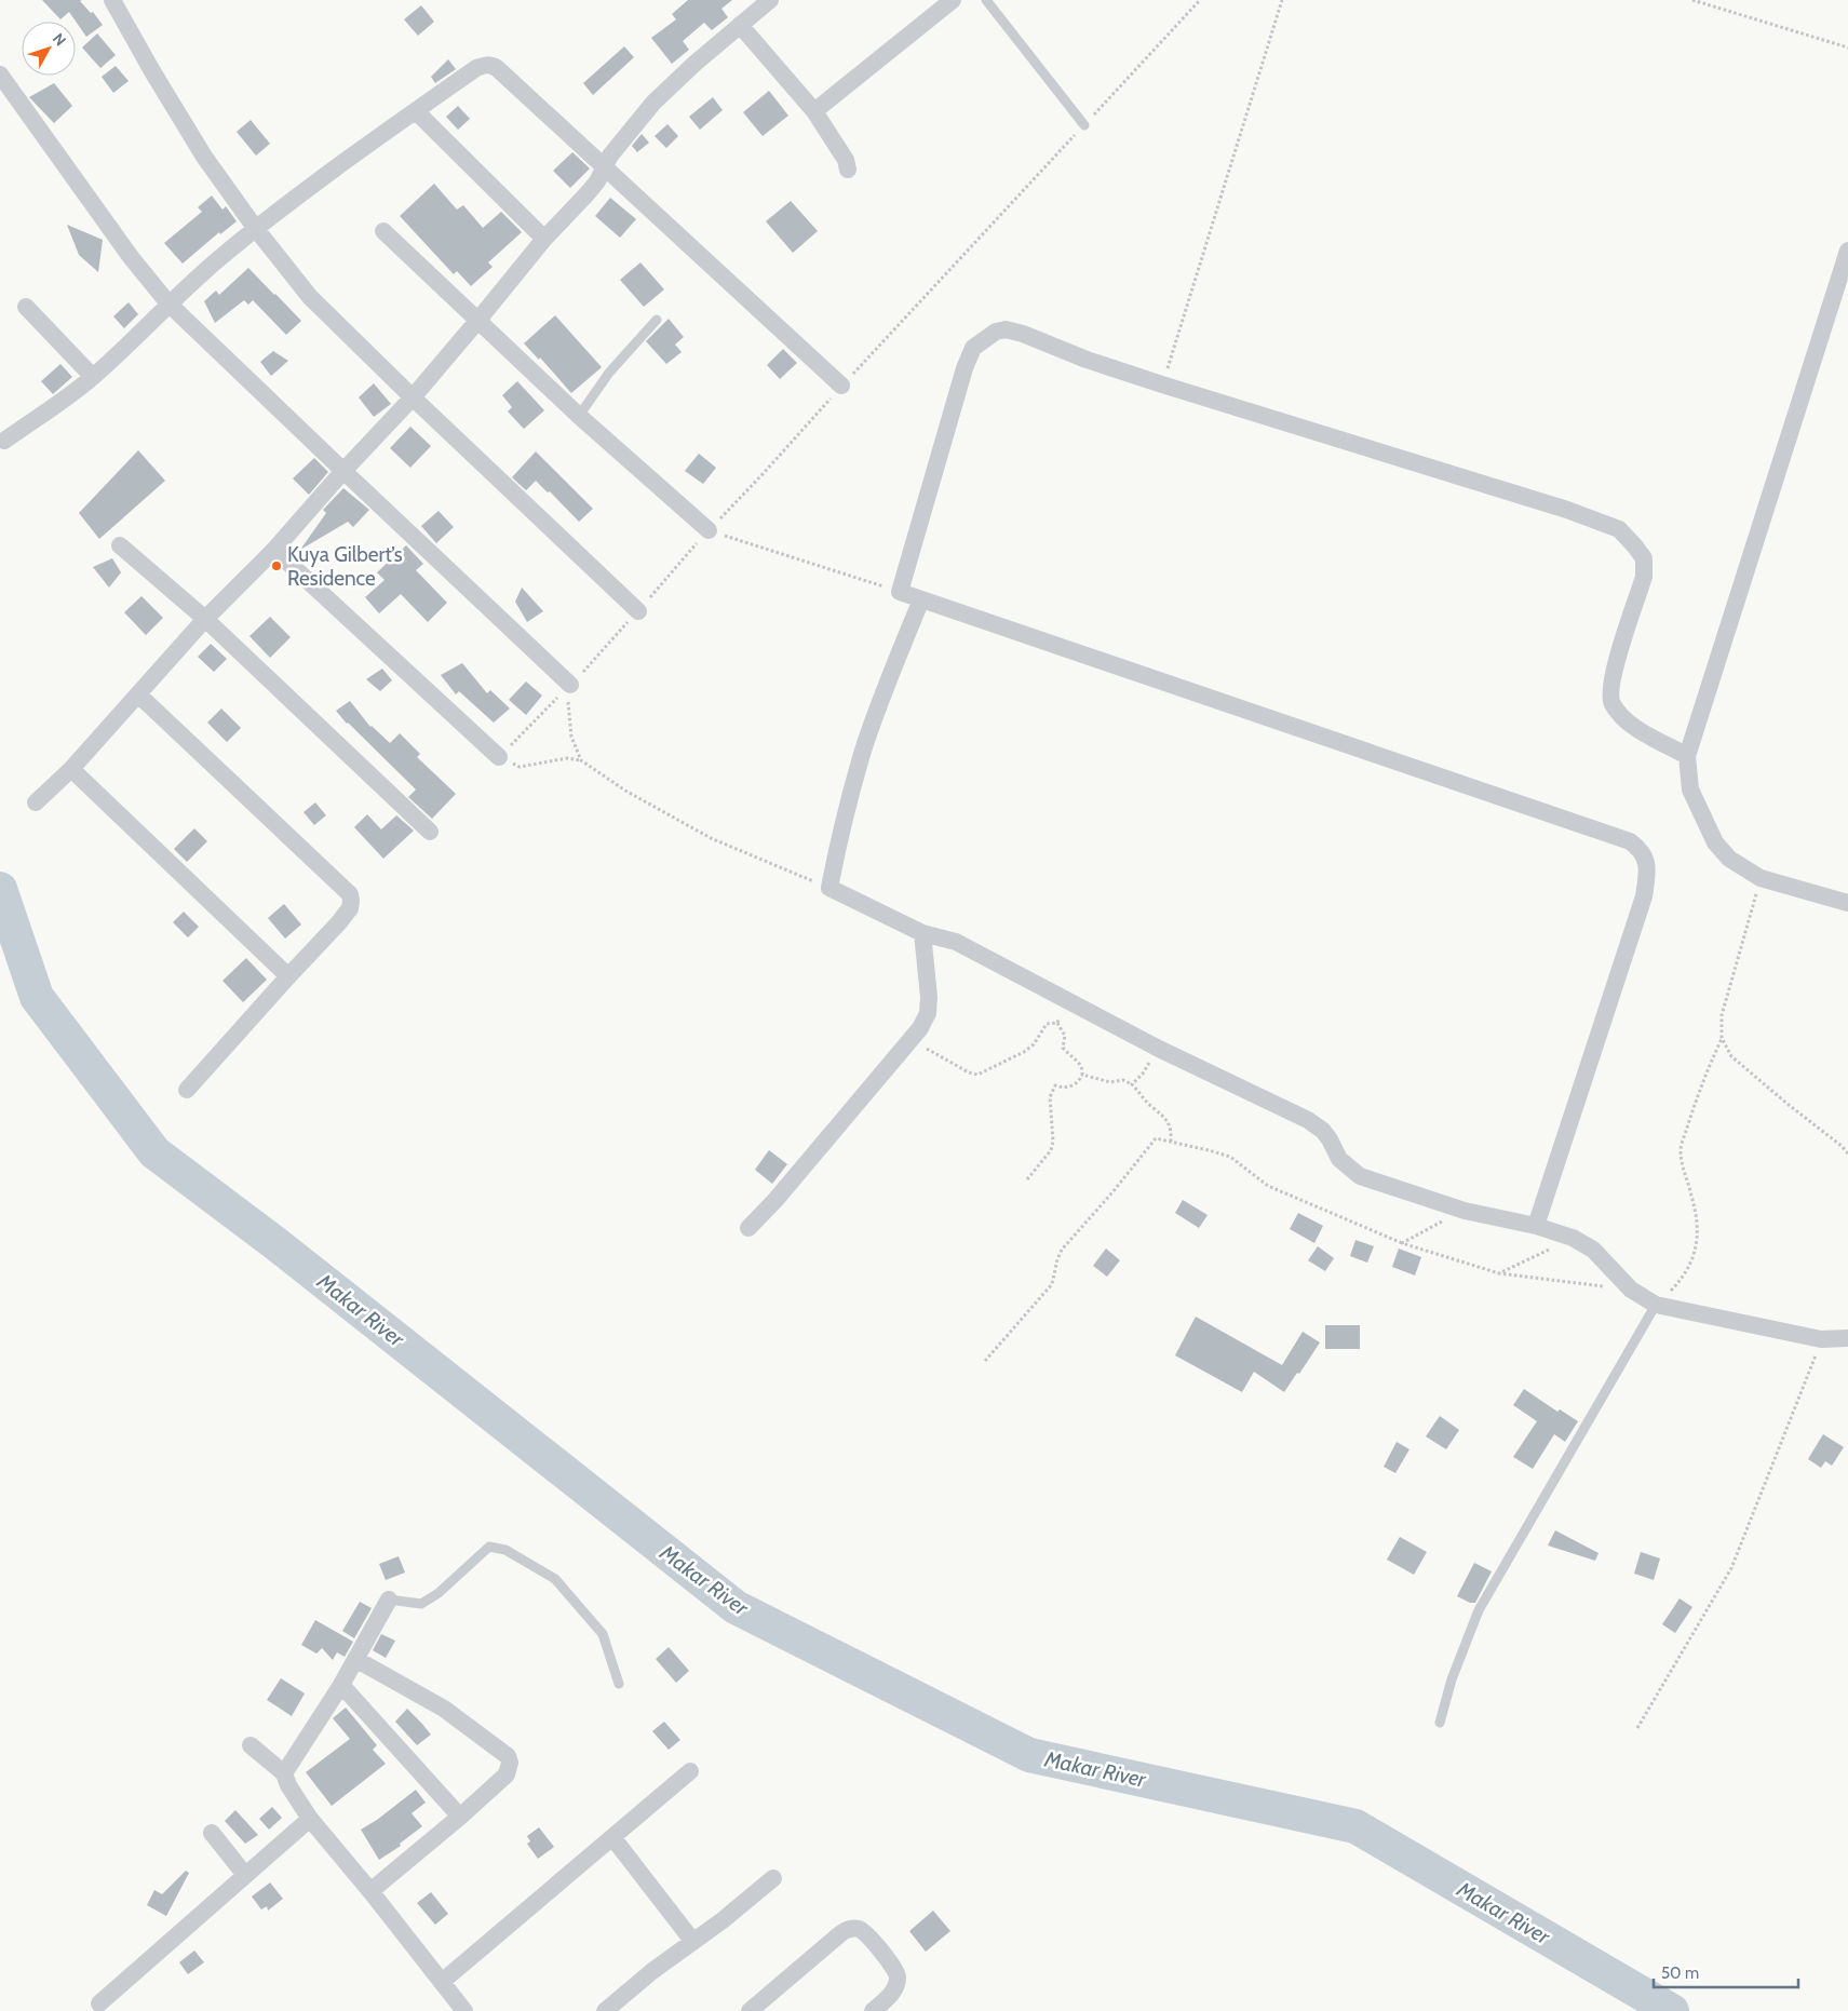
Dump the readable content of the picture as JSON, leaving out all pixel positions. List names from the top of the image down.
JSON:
{
  "water": ["Makar River"],
  "places": ["Kuya Gilbert’s Residence"],
  "scale_bar": "50 m",
  "north": "top right"
}
